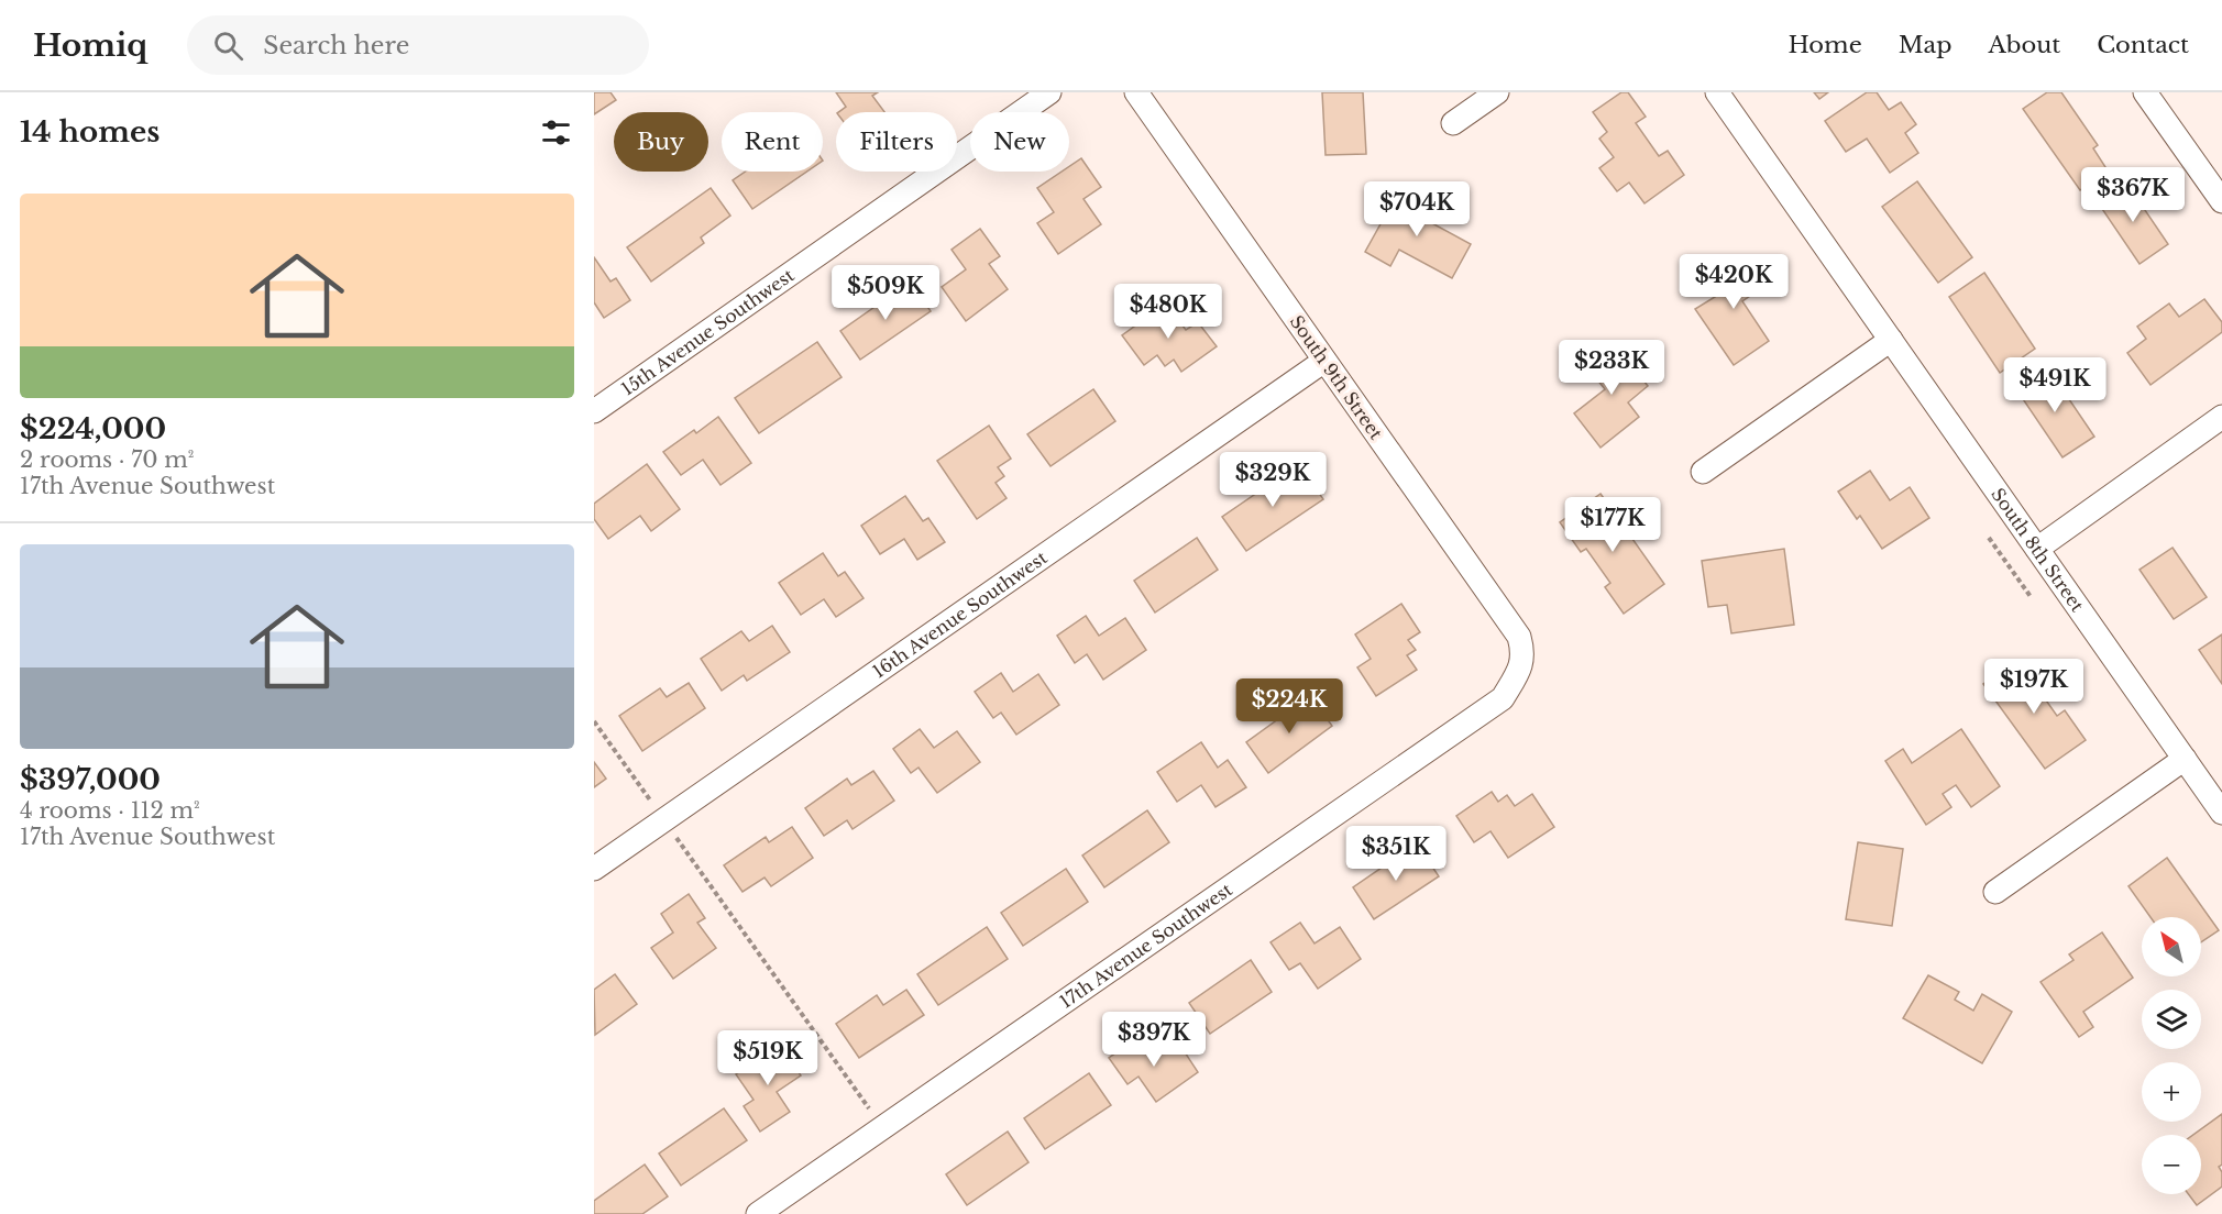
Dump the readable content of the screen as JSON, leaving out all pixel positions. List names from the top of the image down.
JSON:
{
  "streets": {
    "street": [
      "15th Avenue Southwest",
      "South 9th Street",
      "South 8th Street",
      "16th Avenue Southwest",
      "17th Avenue Southwest"
    ]
  },
  "crossings": [
    ["South 9th Street", "16th Avenue Southwest"],
    ["South 9th Street", "17th Avenue Southwest"]
  ],
  "north": "top left",
  "page": {
    "header": "Homiq",
    "search": "Search here",
    "nav": [
      "Home",
      "Map",
      "About",
      "Contact"
    ],
    "heading": "14 homes",
    "chip": [
      "Buy",
      "Rent",
      "Filters",
      "New"
    ],
    "price": [
      "$367K",
      "$704K",
      "$420K",
      "$509K",
      "$480K",
      "$233K",
      "$491K",
      "$329K",
      "$177K",
      "$197K",
      "$224K",
      "$351K",
      "$397K",
      "$519K"
    ],
    "list": [
      {
        "name": "$224,000",
        "note": "2 rooms · 70 m² · 17th Avenue Southwest"
      },
      {
        "name": "$397,000",
        "note": "4 rooms · 112 m² · 17th Avenue Southwest"
      }
    ],
    "map_buttons": ["+", "−"]
  }
}
